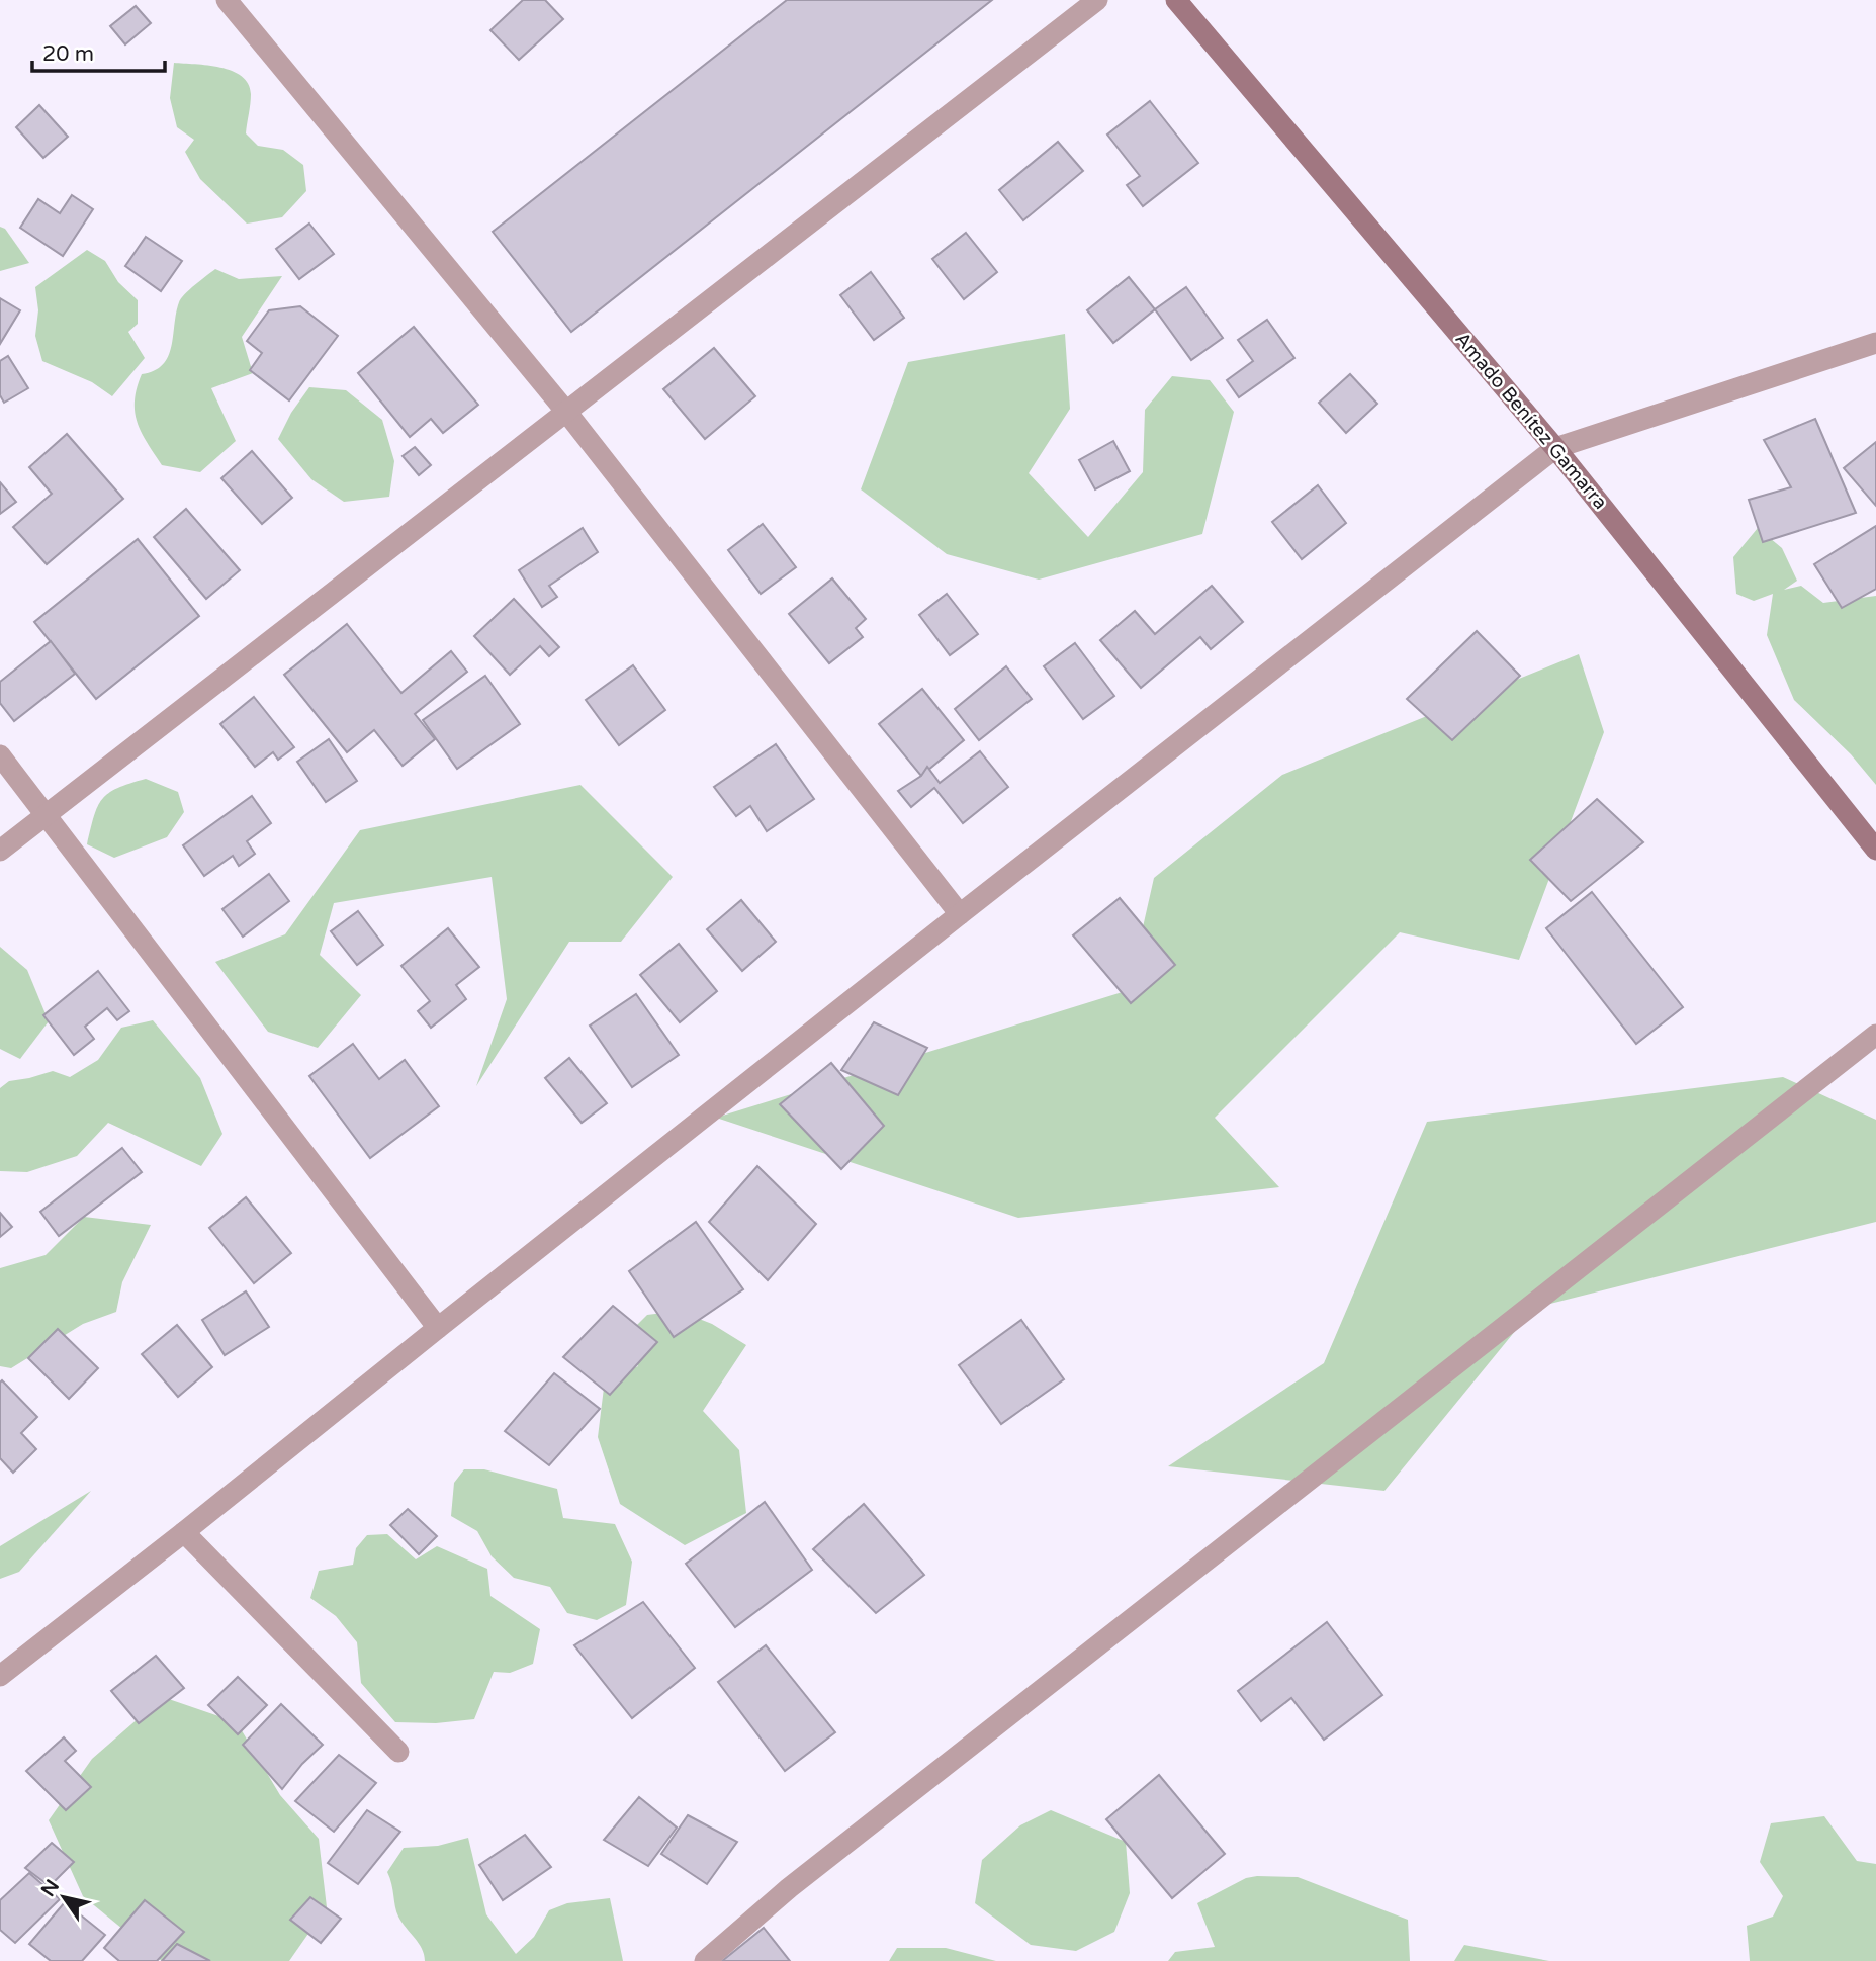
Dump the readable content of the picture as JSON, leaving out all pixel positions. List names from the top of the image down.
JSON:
{
  "streets": {
    "main road": ["Amado Benítez Gamarra"]
  },
  "scale_bar": "20 m",
  "north": "top left"
}
